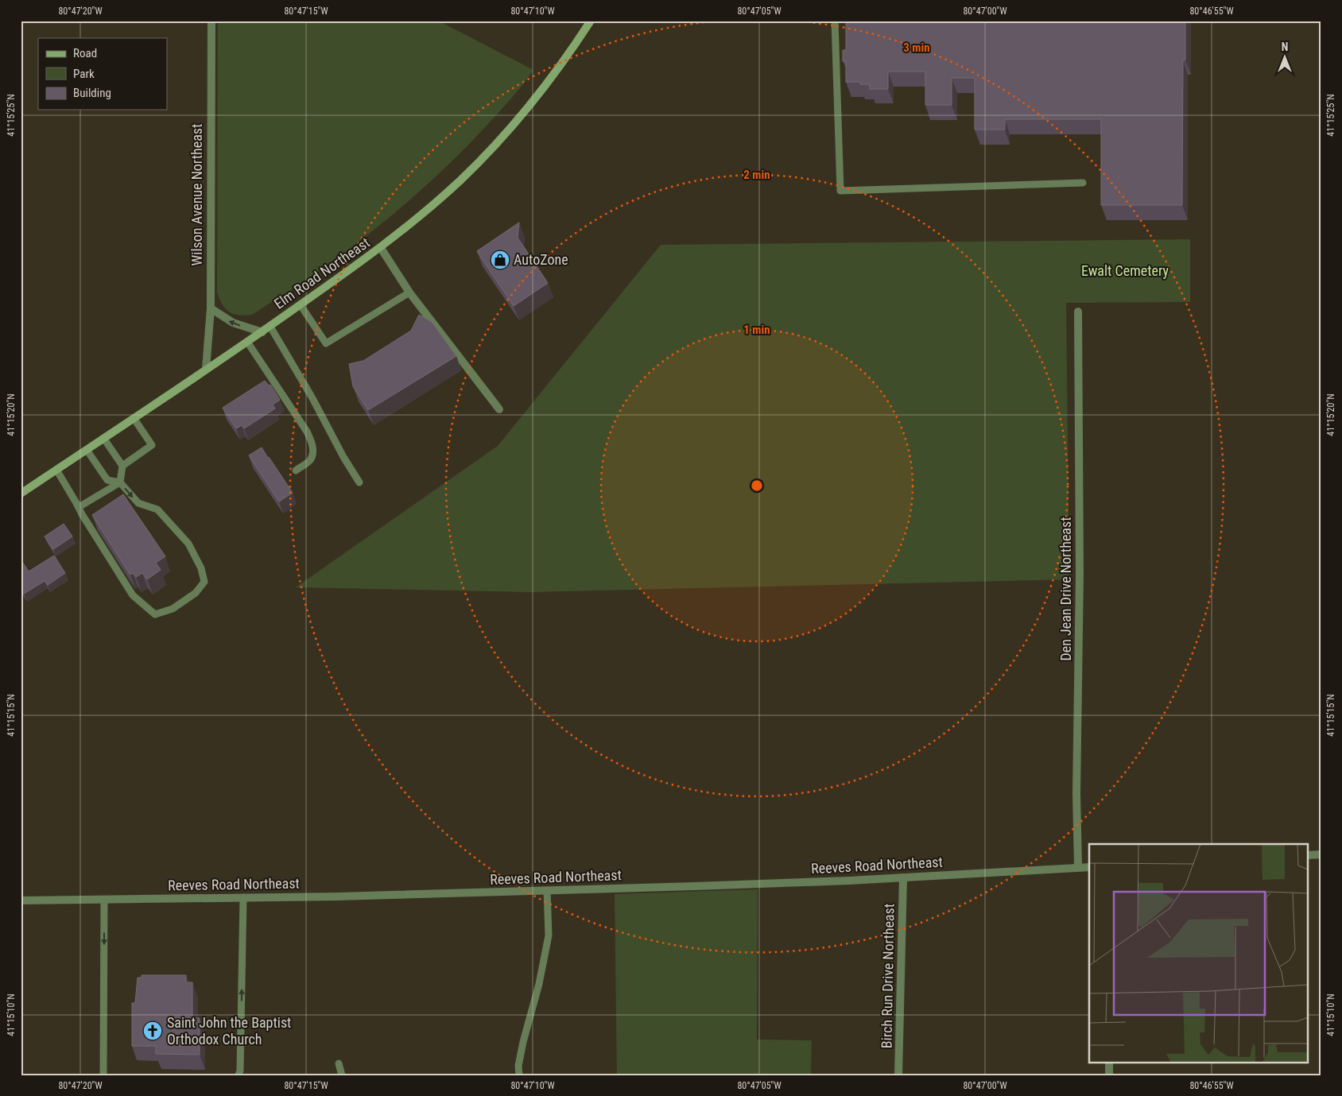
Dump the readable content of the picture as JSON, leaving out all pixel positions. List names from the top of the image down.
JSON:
{
  "streets": {
    "main road": ["Elm Road Northeast"],
    "street": [
      "Wilson Avenue Northeast",
      "Den Jean Drive Northeast",
      "Reeves Road Northeast",
      "Birch Run Drive Northeast"
    ]
  },
  "crossings": [
    ["Wilson Avenue Northeast", "Elm Road Northeast"],
    ["Den Jean Drive Northeast", "Reeves Road Northeast"],
    ["Reeves Road Northeast", "Birch Run Drive Northeast"]
  ],
  "parks": ["Ewalt Cemetery"],
  "places": {
    "shop": ["AutoZone"],
    "church": ["Saint John the Baptist Orthodox Church"]
  },
  "legend": ["Road", "Park", "Building"],
  "north": "top",
  "coordinates": [
    "80°47'20\"W",
    "80°47'15\"W",
    "80°47'10\"W",
    "80°47'05\"W",
    "80°47'00\"W",
    "80°46'55\"W",
    "41°15'25\"N",
    "41°15'20\"N",
    "41°15'15\"N",
    "41°15'10\"N"
  ],
  "rings": ["3 min", "2 min", "1 min"]
}
